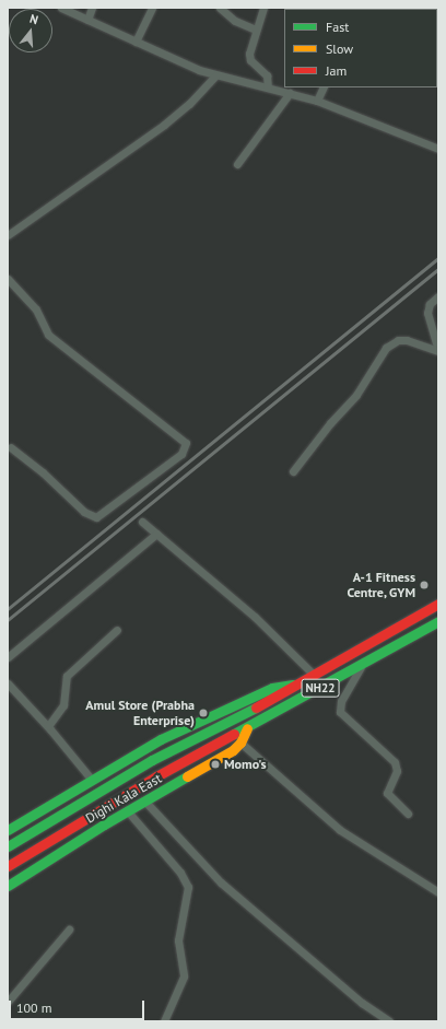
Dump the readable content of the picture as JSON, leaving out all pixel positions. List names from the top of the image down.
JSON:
{
  "streets": {
    "main road": ["NH22", "Dighi Kala East"]
  },
  "crossings": [
    ["NH22", "Dighi Kala East"]
  ],
  "places": ["A-1 Fitness Centre, GYM", "Amul Store (Prabha Enterprise)", "Momo's"],
  "legend": ["Fast", "Slow", "Jam"],
  "scale_bar": "100 m",
  "north": "top"
}
